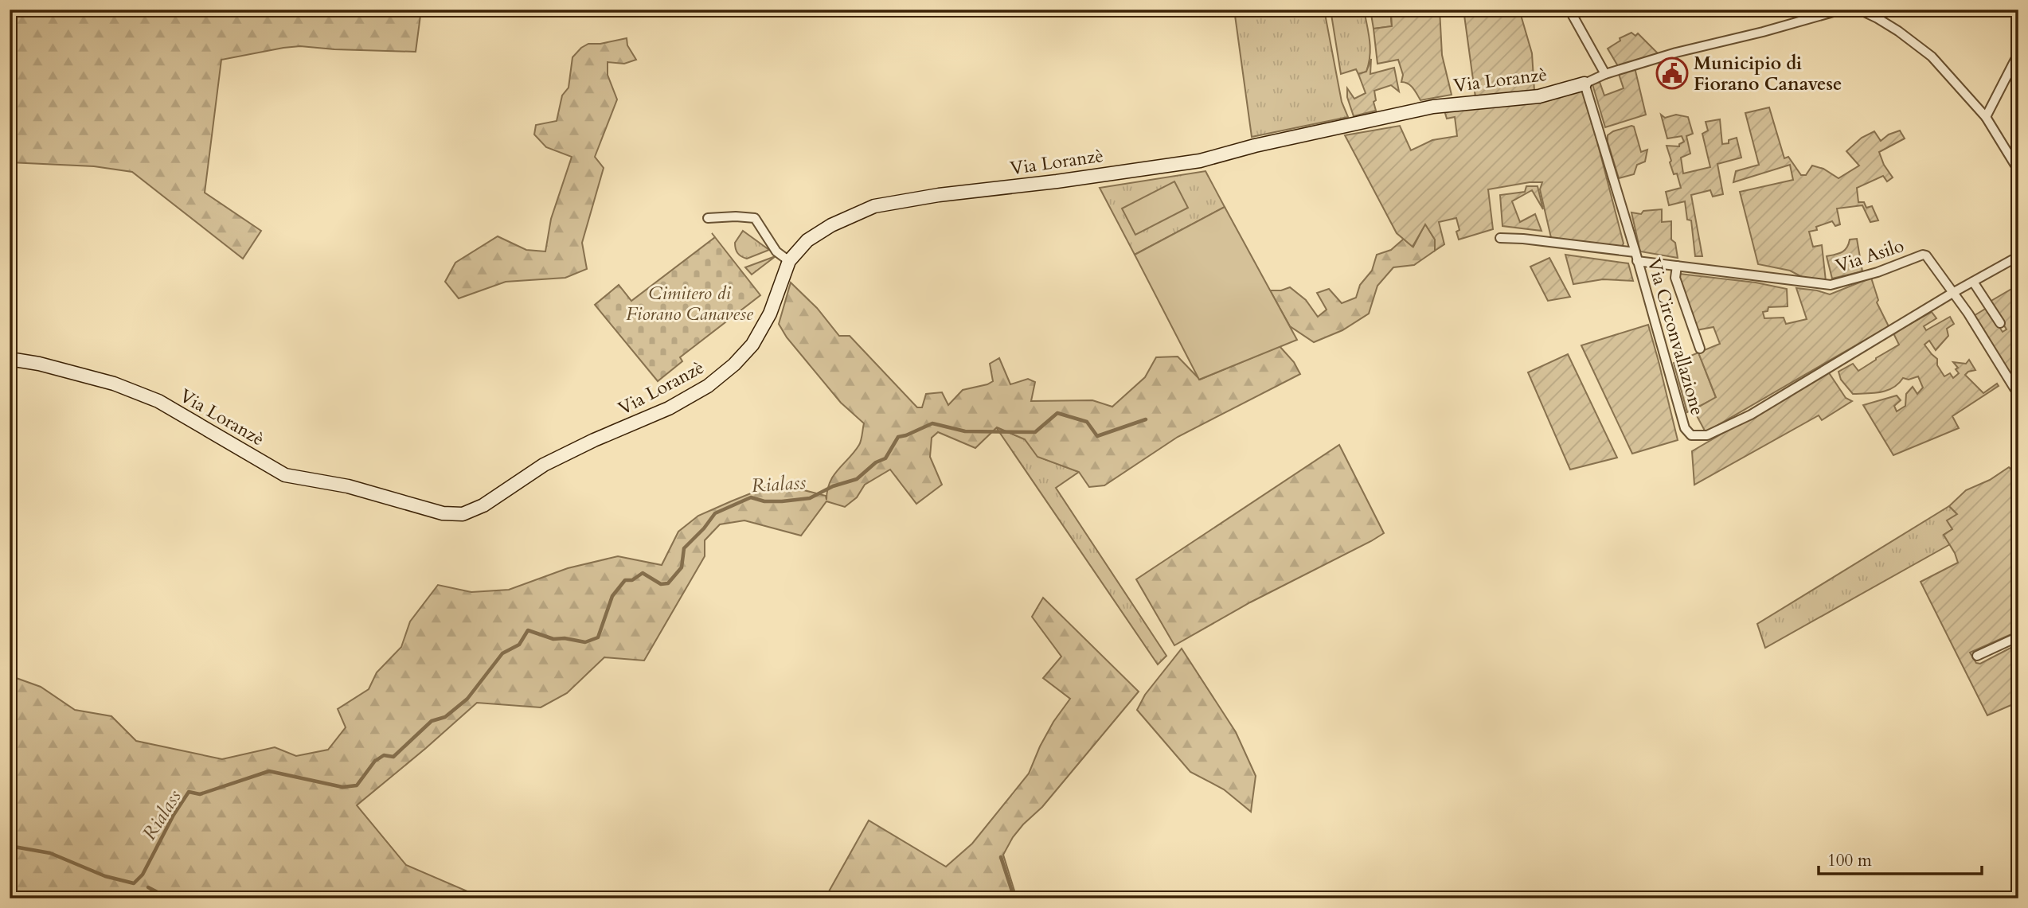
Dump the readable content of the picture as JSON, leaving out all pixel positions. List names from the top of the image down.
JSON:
{
  "streets": {
    "street": ["Via Loranzè", "Via Asilo", "Via Circonvallazione"]
  },
  "crossings": [
    ["Via Loranzè", "Via Circonvallazione"],
    ["Via Asilo", "Via Circonvallazione"]
  ],
  "water": ["Rialass"],
  "parks": ["Cimitero di Fiorano Canavese"],
  "places": {
    "public building": ["Municipio di Fiorano Canavese"]
  },
  "scale_bar": "100 m"
}
